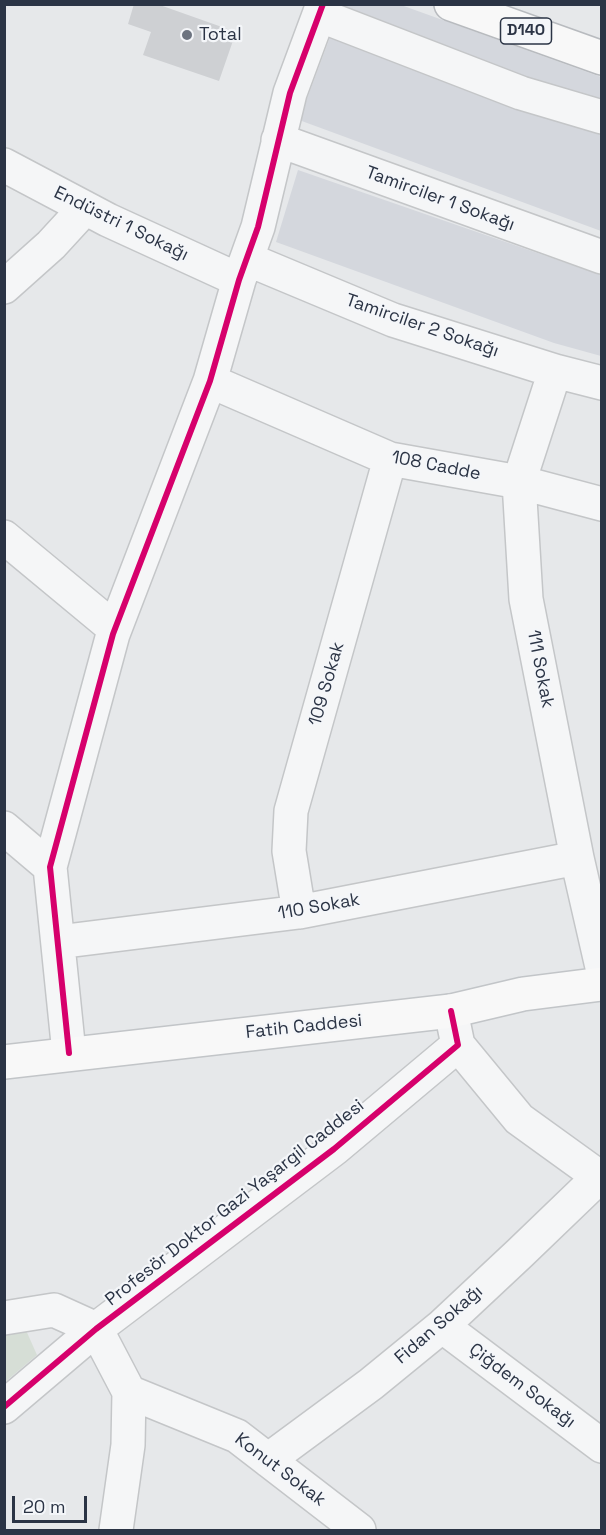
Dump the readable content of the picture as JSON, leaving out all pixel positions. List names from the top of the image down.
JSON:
{
  "streets": {
    "main road": ["D140", "Fatih Caddesi"],
    "street": [
      "Tamirciler 1 Sokağı",
      "Endüstri 1 Sokağı",
      "Tamirciler 2 Sokağı",
      "108 Cadde",
      "111 Sokak",
      "109 Sokak",
      "110 Sokak",
      "Profesör Doktor Gazi Yaşargil Caddesi",
      "Fidan Sokağı",
      "Çiğdem Sokağı",
      "Konut Sokak"
    ]
  },
  "crossings": [
    ["Endüstri 1 Sokağı", "Tamirciler 2 Sokağı"],
    ["Tamirciler 2 Sokağı", "111 Sokak"],
    ["108 Cadde", "111 Sokak"],
    ["108 Cadde", "109 Sokak"],
    ["111 Sokak", "110 Sokak"],
    ["109 Sokak", "110 Sokak"],
    ["Fidan Sokağı", "Çiğdem Sokağı"],
    ["Fidan Sokağı", "Konut Sokak"]
  ],
  "places": ["Total"],
  "scale_bar": "20 m"
}
